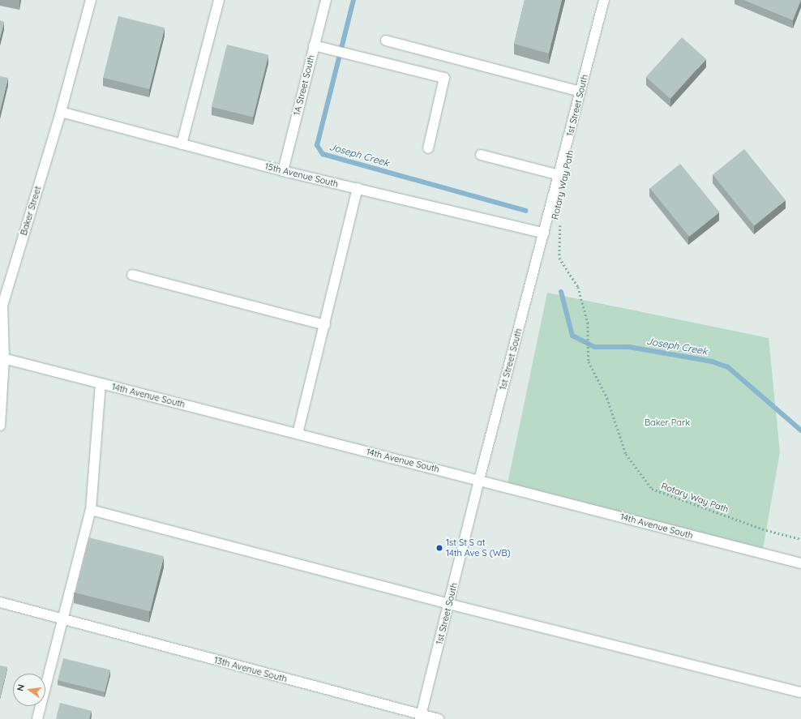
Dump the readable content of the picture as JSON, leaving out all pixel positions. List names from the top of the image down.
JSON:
{
  "streets": {
    "street": [
      "1A Street South",
      "1st Street South",
      "15th Avenue South",
      "Baker Street",
      "14th Avenue South",
      "13th Avenue South"
    ],
    "path": ["Rotary Way Path"]
  },
  "crossings": [
    ["1A Street South", "15th Avenue South"],
    ["1st Street South", "15th Avenue South"],
    ["1st Street South", "14th Avenue South"],
    ["1st Street South", "13th Avenue South"],
    ["15th Avenue South", "Baker Street"],
    ["Baker Street", "14th Avenue South"]
  ],
  "water": ["Joseph Creek"],
  "parks": ["Baker Park"],
  "places": ["1st St S at 14th Ave S (WB)"],
  "north": "left"
}
